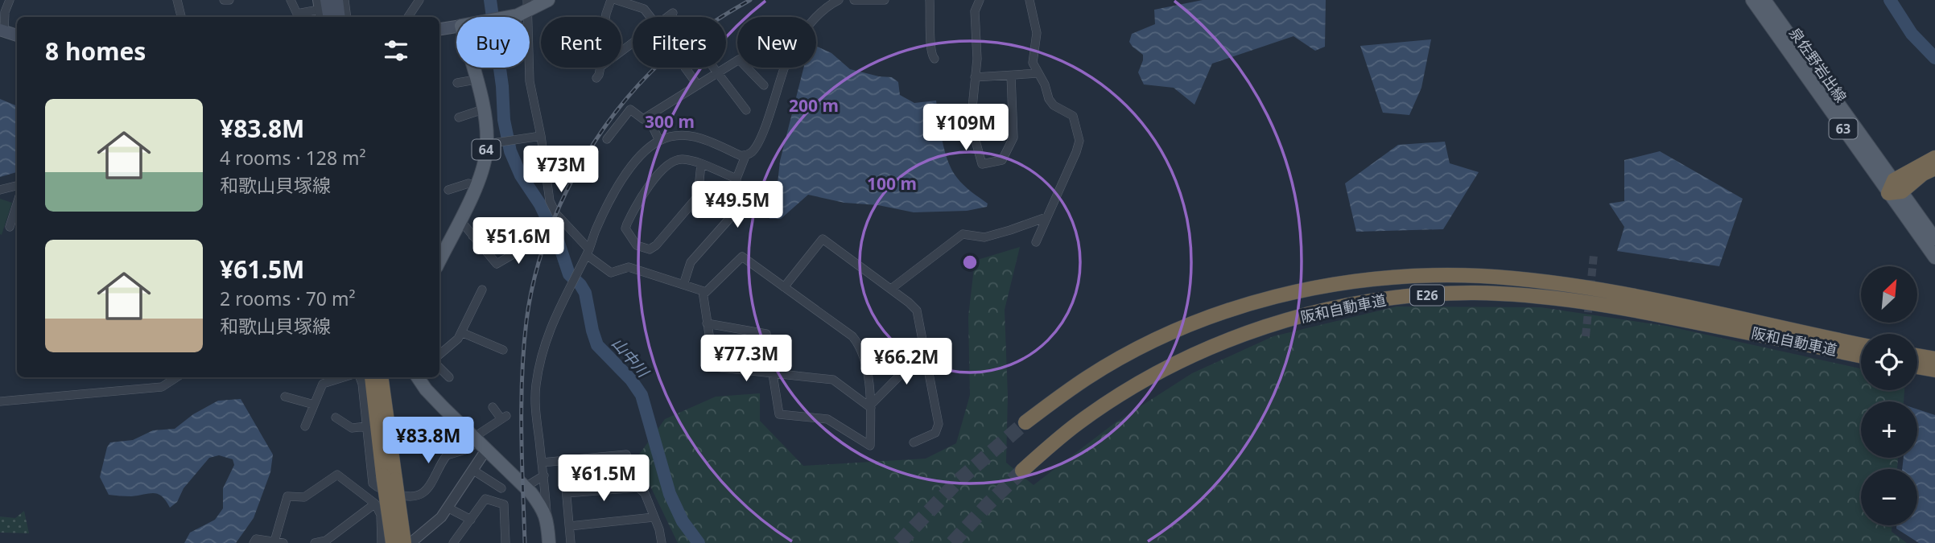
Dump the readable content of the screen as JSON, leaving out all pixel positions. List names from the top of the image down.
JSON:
{
  "streets": {
    "highway": ["E26", "阪和自動車道"],
    "main road": ["泉佐野岩出線", "63", "64"]
  },
  "water": ["山中川"],
  "north": "top right",
  "page": {
    "chip": [
      "Buy",
      "Rent",
      "Filters",
      "New"
    ],
    "heading": "8 homes",
    "list": [
      {
        "name": "¥83.8M",
        "note": "4 rooms · 128 m² · 和歌山貝塚線"
      },
      {
        "name": "¥61.5M",
        "note": "2 rooms · 70 m² · 和歌山貝塚線"
      }
    ],
    "price": [
      "¥109M",
      "¥73M",
      "¥49.5M",
      "¥51.6M",
      "¥77.3M",
      "¥66.2M",
      "¥83.8M",
      "¥61.5M"
    ],
    "map_buttons": ["+", "−"]
  },
  "rings": ["200 m", "300 m", "100 m"]
}
